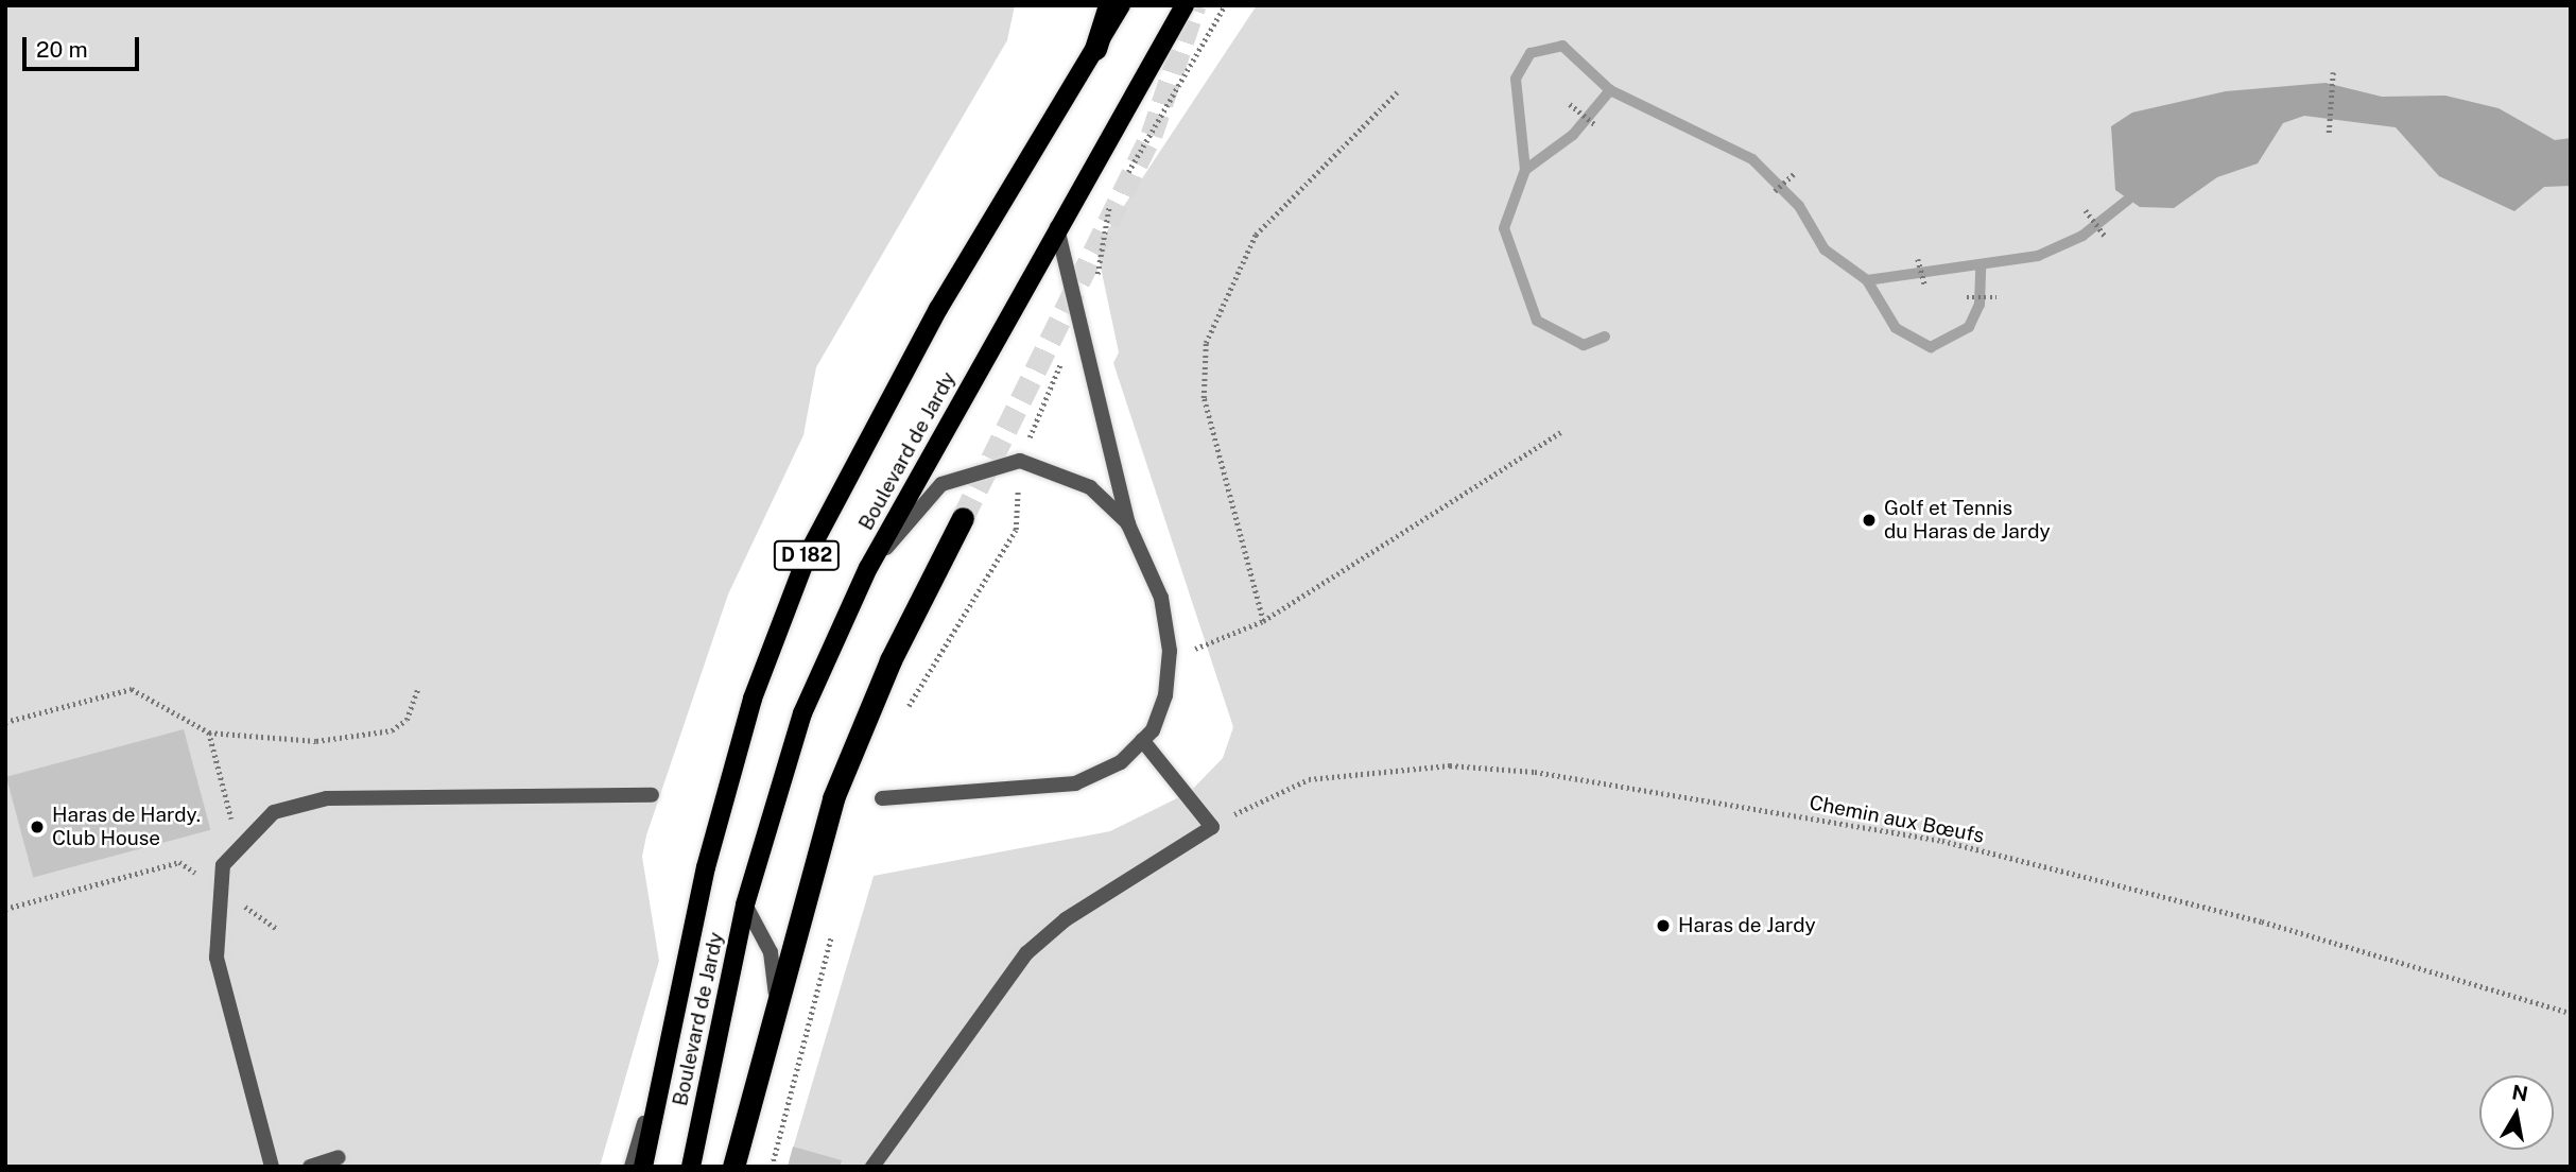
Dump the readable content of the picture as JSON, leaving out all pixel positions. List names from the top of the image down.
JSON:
{
  "streets": {
    "main road": ["Boulevard de Jardy", "D 182"],
    "path": ["Chemin aux Bœufs"]
  },
  "places": ["Golf et Tennis du Haras de Jardy", "Haras de Hardy. Club House", "Haras de Jardy"],
  "scale_bar": "20 m",
  "north": "top"
}
